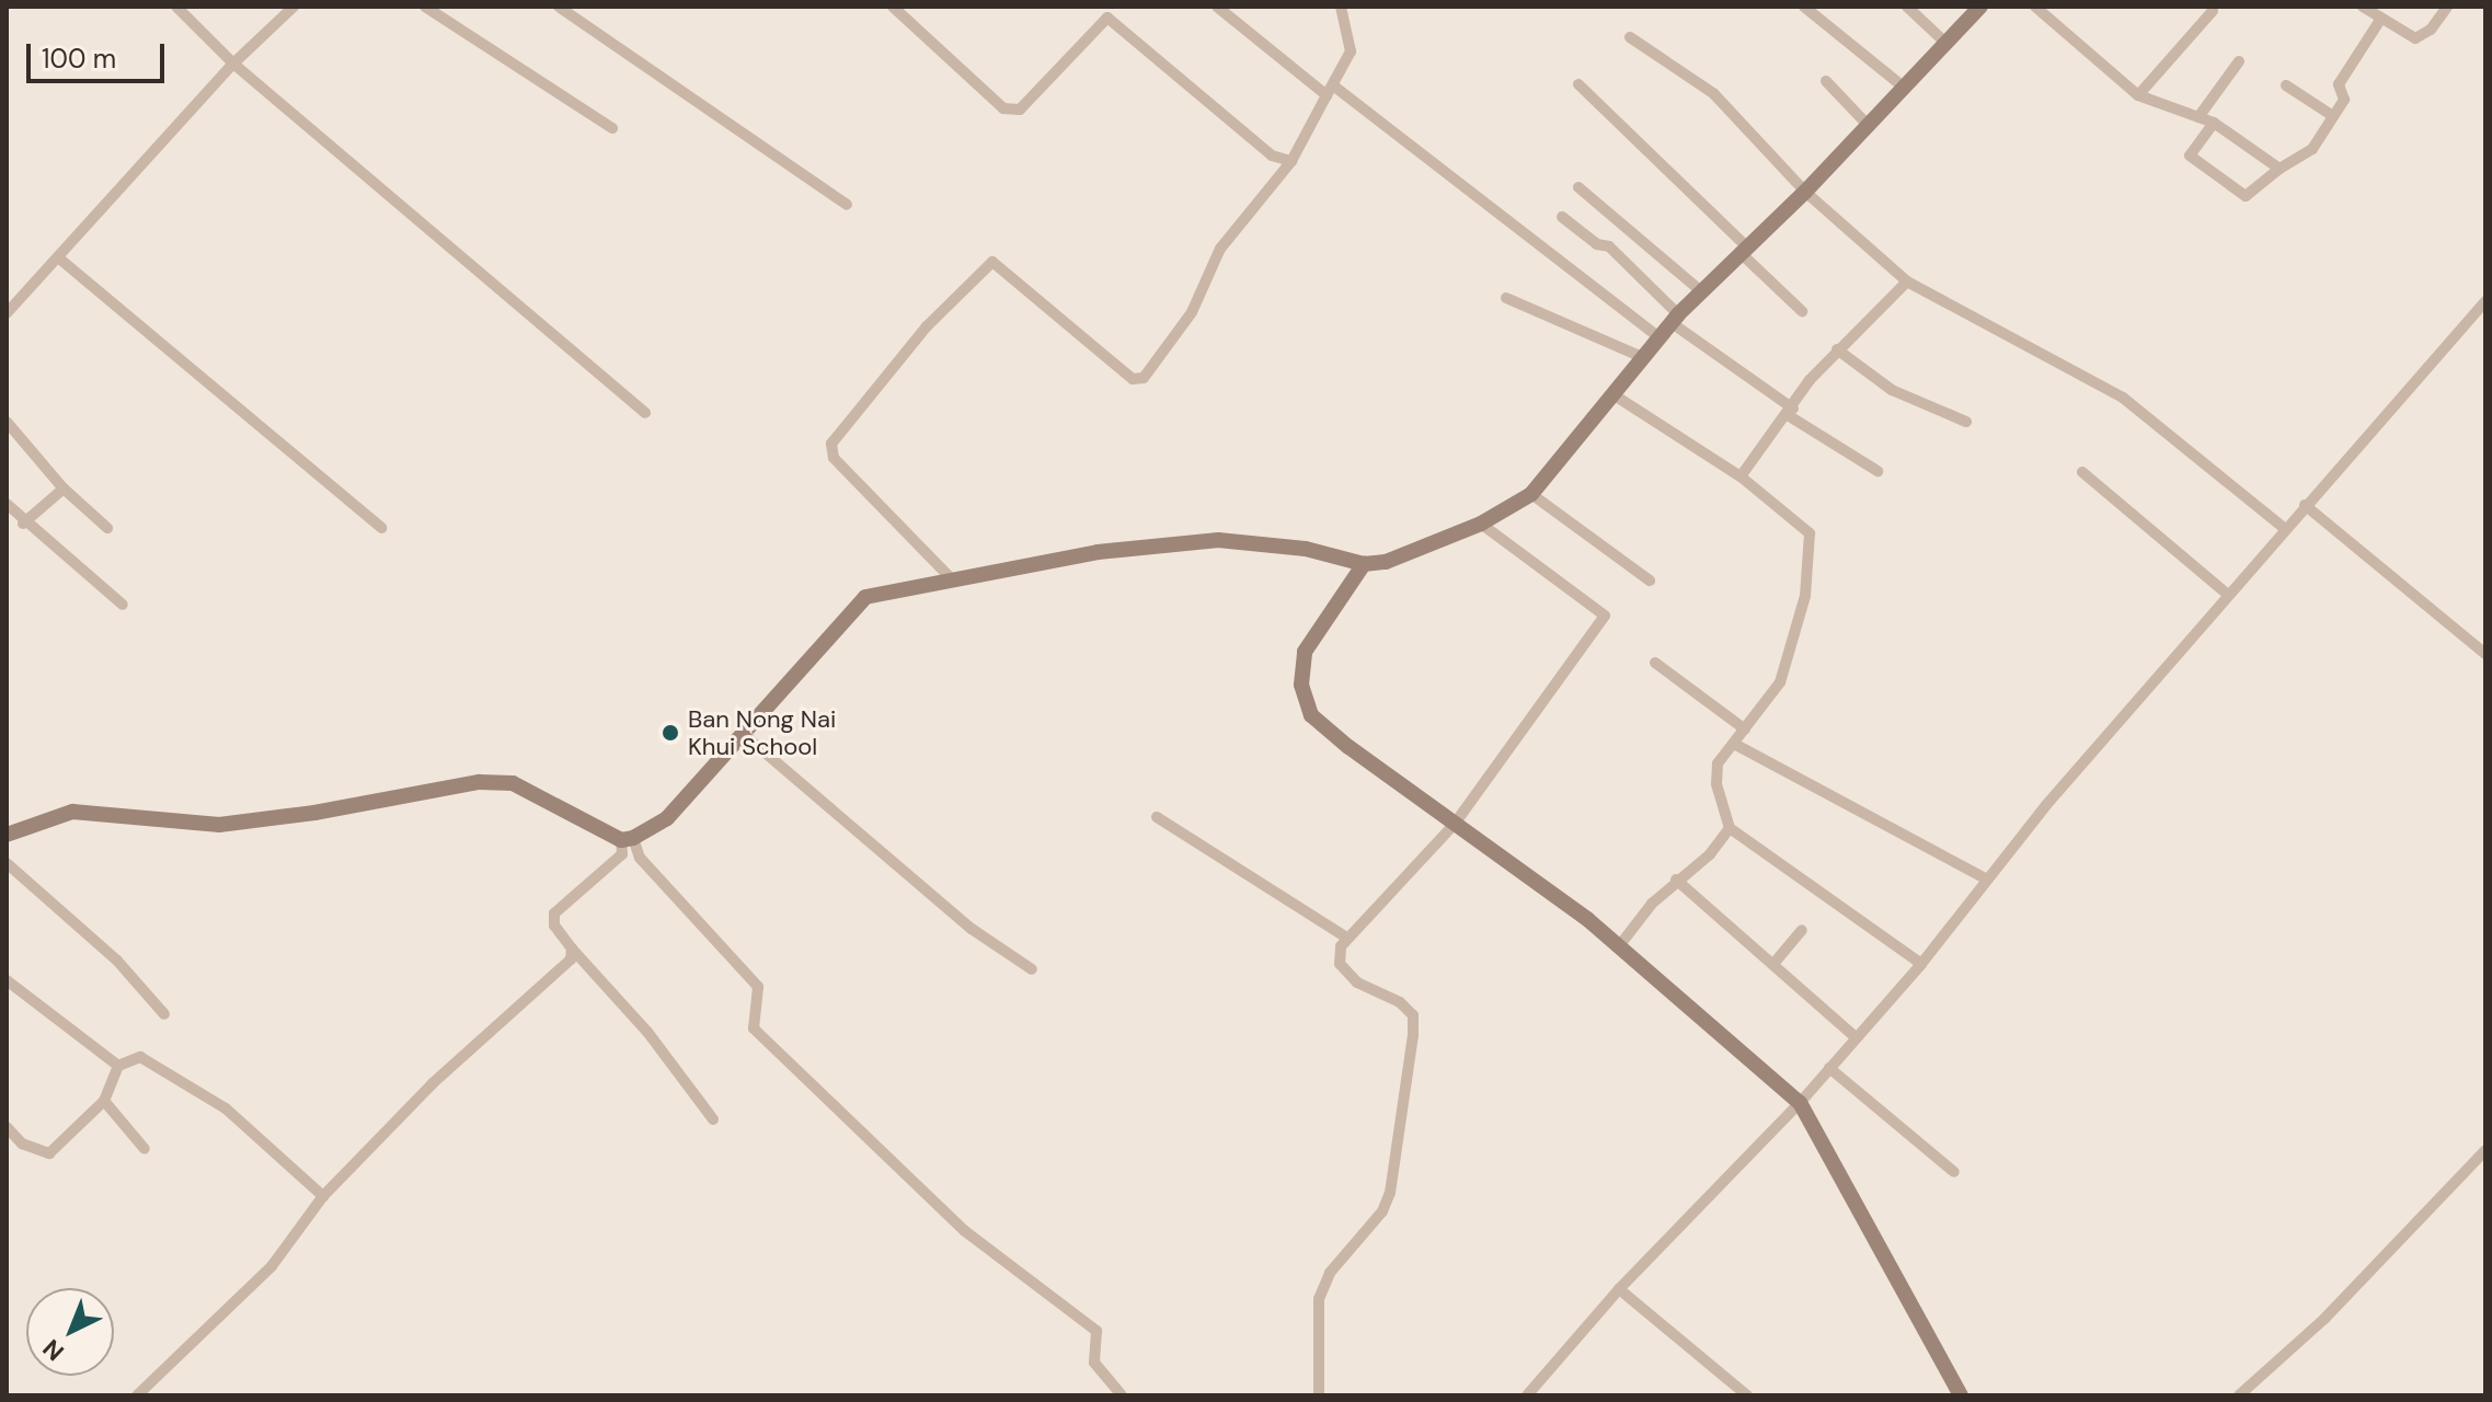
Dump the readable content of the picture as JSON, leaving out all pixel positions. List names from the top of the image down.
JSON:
{
  "places": ["Ban Nong Nai Khui School"],
  "scale_bar": "100 m",
  "north": "bottom left"
}
